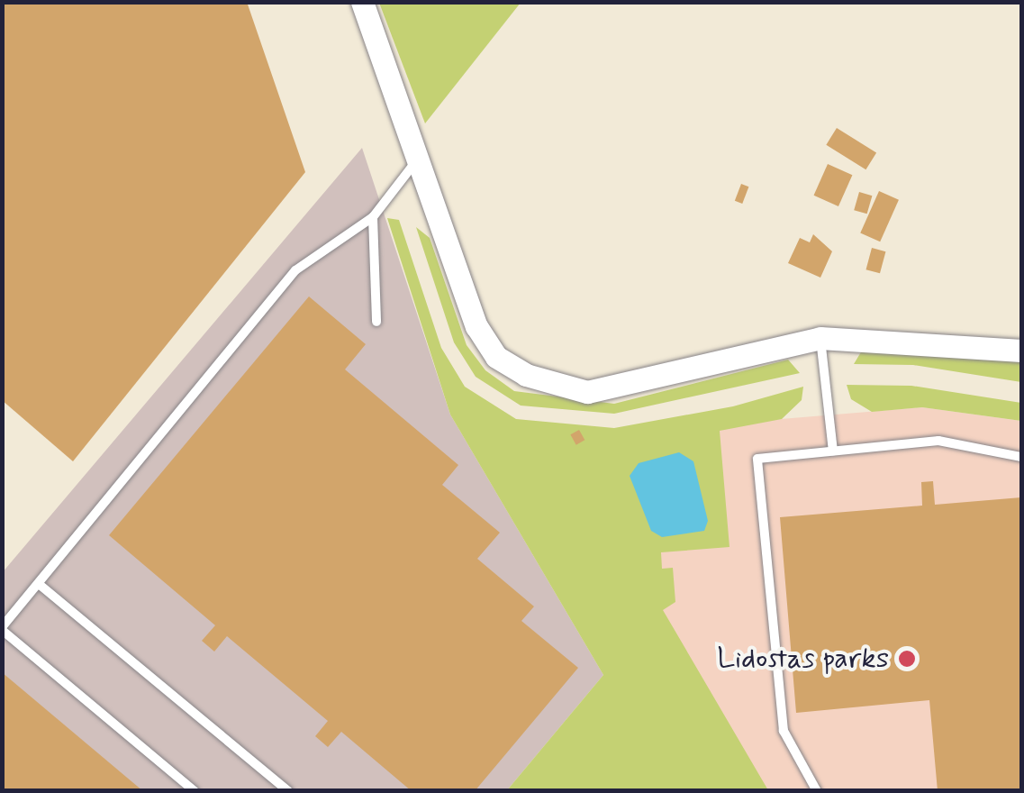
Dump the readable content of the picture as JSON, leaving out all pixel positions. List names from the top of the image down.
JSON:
{
  "places": ["Lidostas parks"]
}
